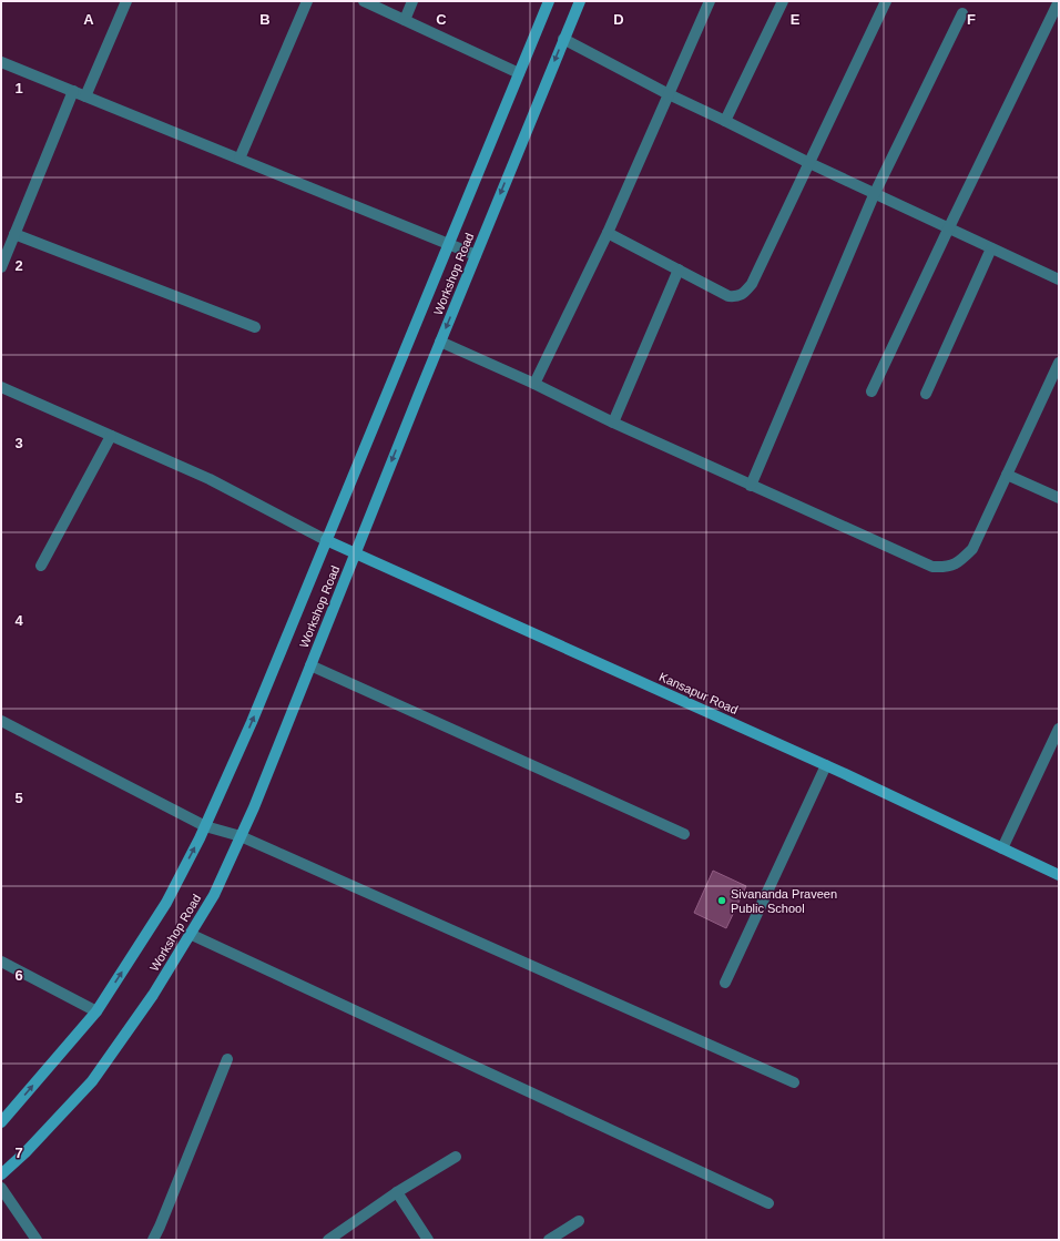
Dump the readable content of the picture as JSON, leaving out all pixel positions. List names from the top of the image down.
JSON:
{
  "streets": {
    "main road": ["Workshop Road", "Kansapur Road"]
  },
  "crossings": [
    ["Workshop Road", "Kansapur Road"]
  ],
  "places": ["Sivananda Praveen Public School"],
  "grid": {
    "columns": [
      "A",
      "B",
      "C",
      "D",
      "E",
      "F"
    ],
    "rows": [
      "1",
      "2",
      "3",
      "4",
      "5",
      "6",
      "7"
    ]
  }
}
